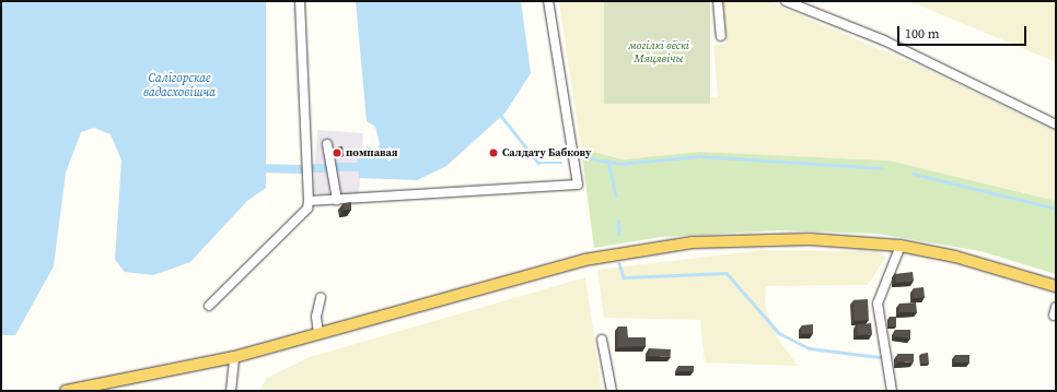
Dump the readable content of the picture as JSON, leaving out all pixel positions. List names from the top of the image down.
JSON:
{
  "water": ["Салігорскае вадасховішча"],
  "parks": ["могілкі вёскі Мяцявічы"],
  "places": ["помпавая", "Салдату Бабкову"],
  "scale_bar": "100 m"
}
